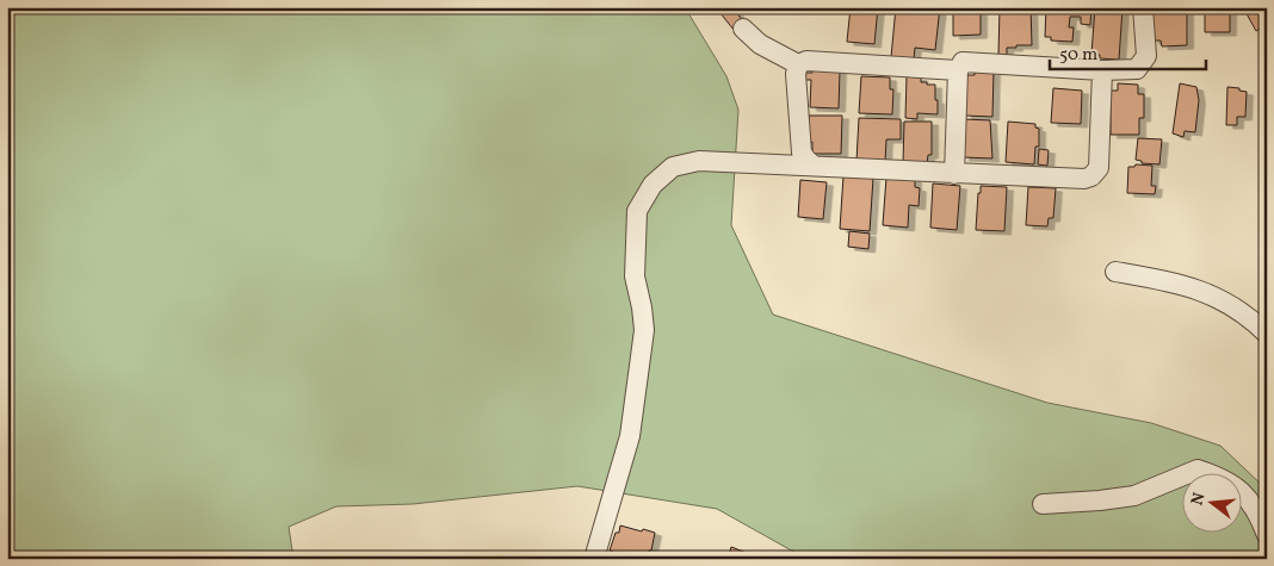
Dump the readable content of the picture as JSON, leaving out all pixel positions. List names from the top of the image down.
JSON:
{
  "scale_bar": "50 m",
  "north": "left"
}
